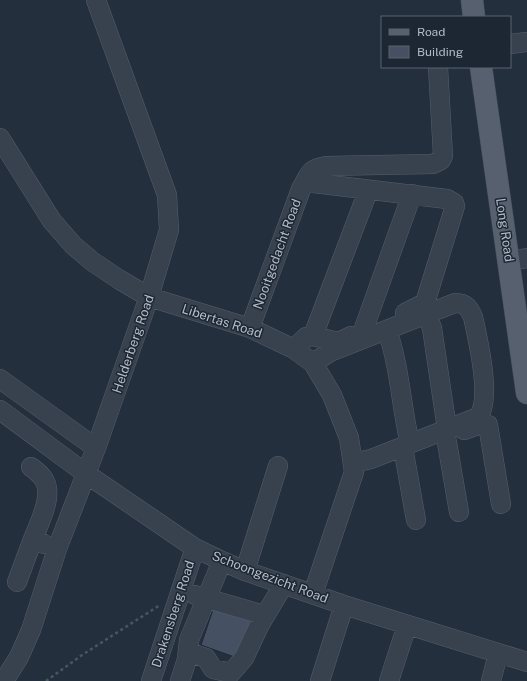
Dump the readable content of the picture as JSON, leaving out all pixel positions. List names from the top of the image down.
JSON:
{
  "streets": {
    "main road": ["Long Road"],
    "street": [
      "Nooitgedacht Road",
      "Libertas Road",
      "Helderberg Road",
      "Schoongezicht Road",
      "Drakensberg Road"
    ]
  },
  "crossings": [
    ["Nooitgedacht Road", "Libertas Road"],
    ["Libertas Road", "Helderberg Road"],
    ["Libertas Road", "Schoongezicht Road"],
    ["Helderberg Road", "Schoongezicht Road"],
    ["Schoongezicht Road", "Drakensberg Road"]
  ],
  "legend": ["Road", "Building"]
}
